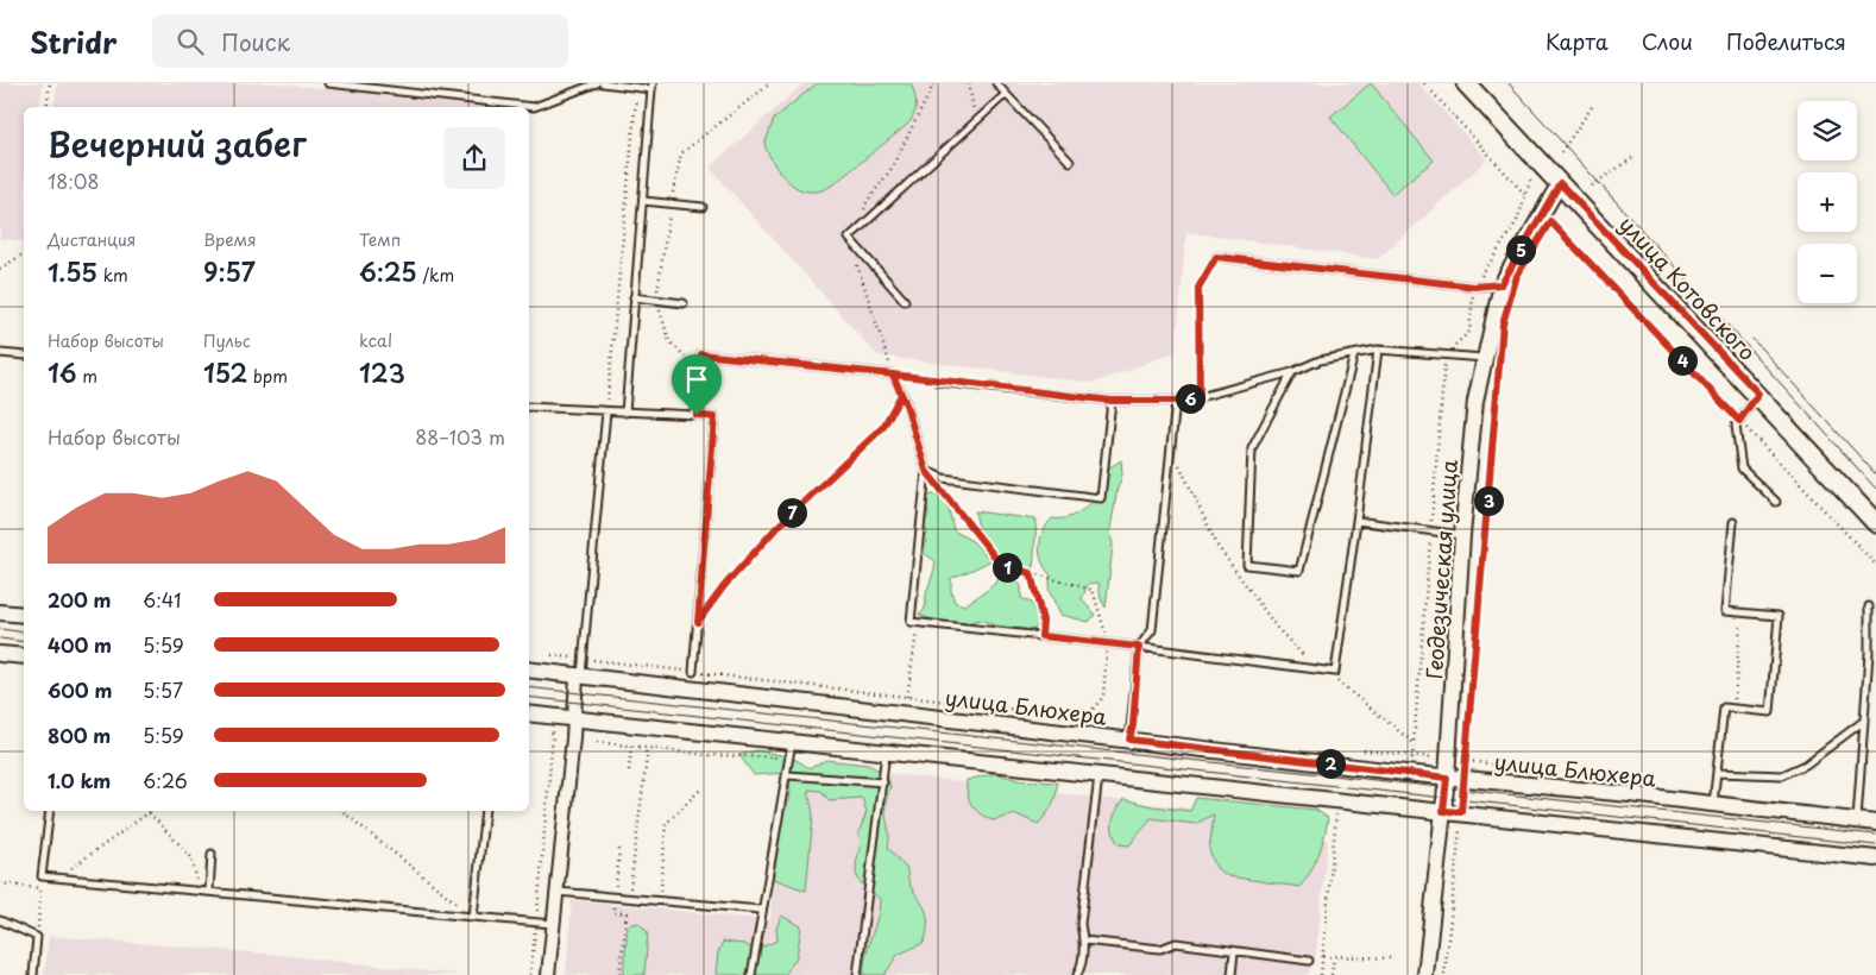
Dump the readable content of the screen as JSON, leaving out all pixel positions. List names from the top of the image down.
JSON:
{
  "streets": {
    "main road": ["улица Котовского"],
    "street": ["Геодезическая улица", "улица Блюхера"]
  },
  "crossings": [
    ["улица Котовского", "Геодезическая улица"],
    ["Геодезическая улица", "улица Блюхера"]
  ],
  "page": {
    "header": "Stridr",
    "search": "Поиск",
    "nav": ["Карта", "Слои", "Поделиться"],
    "map_buttons": ["+", "−"],
    "heading": ["Вечерний забег", "18:08"],
    "stats": [
      ["Дистанция", "1.55 km"],
      ["Время", "9:57"],
      ["Темп", "6:25 /km"],
      ["Набор высоты", "16 m"],
      ["Пульс", "152 bpm"],
      ["kcal", "123"]
    ],
    "pins": [
      "5",
      "4",
      "6",
      "3",
      "7",
      "1",
      "2"
    ],
    "chart": ["Набор высоты", "88–103 m"],
    "list": [
      {
        "name": "200 m",
        "note": "6:41"
      },
      {
        "name": "400 m",
        "note": "5:59"
      },
      {
        "name": "600 m",
        "note": "5:57"
      },
      {
        "name": "800 m",
        "note": "5:59"
      },
      {
        "name": "1.0 km",
        "note": "6:26"
      }
    ]
  }
}
